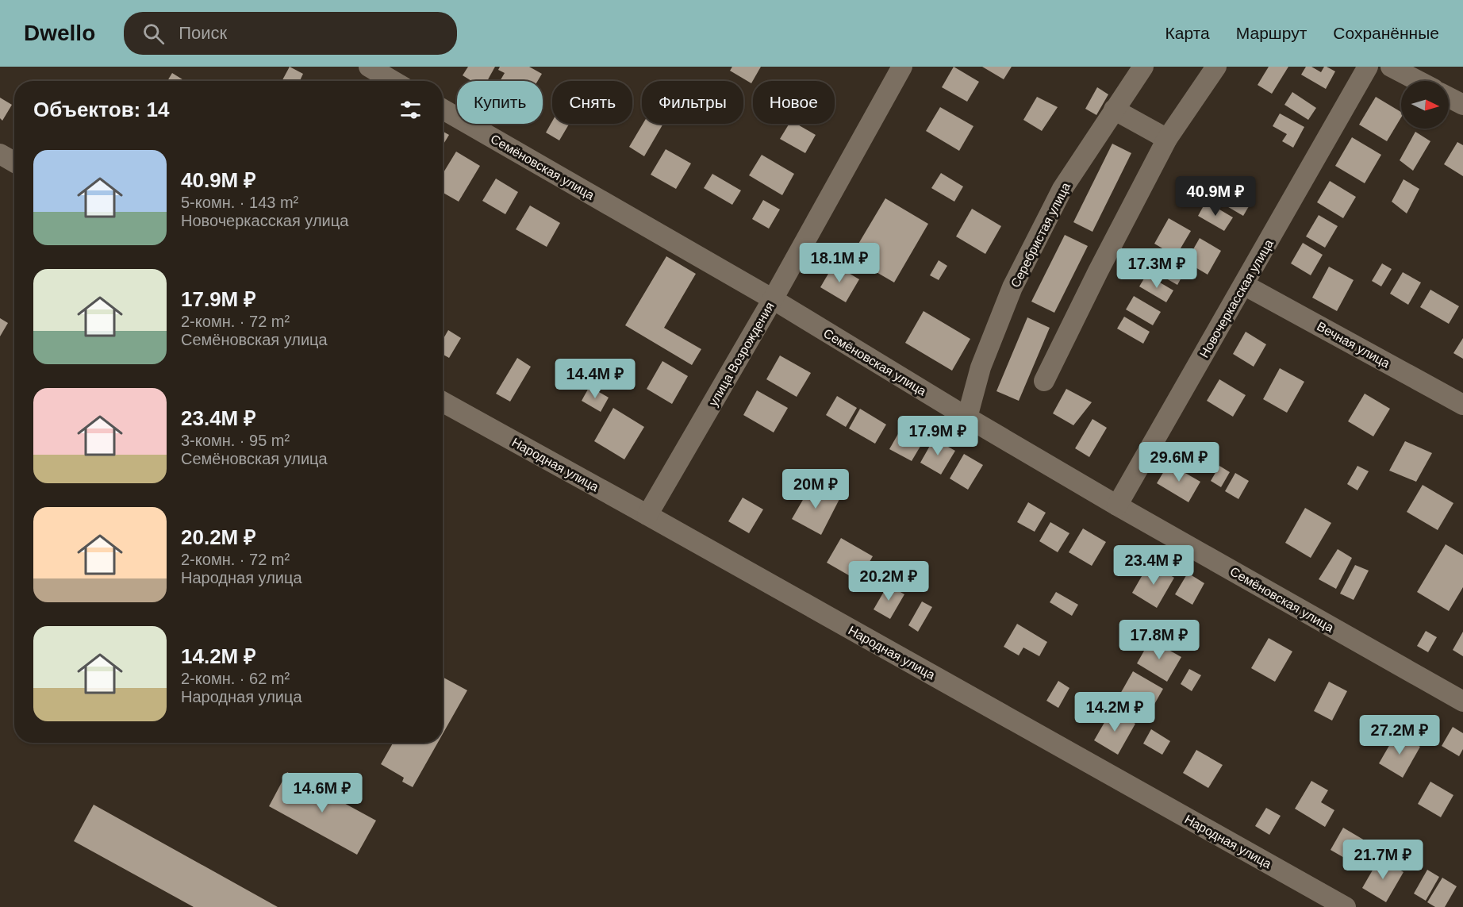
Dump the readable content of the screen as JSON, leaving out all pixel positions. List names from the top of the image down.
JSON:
{
  "streets": {
    "street": [
      "Семёновская улица",
      "Серебристая улица",
      "Новочеркасская улица",
      "Вечная улица",
      "улица Возрождения",
      "Народная улица"
    ]
  },
  "crossings": [
    ["Семёновская улица", "Серебристая улица"],
    ["Семёновская улица", "Новочеркасская улица"],
    ["Семёновская улица", "улица Возрождения"],
    ["Новочеркасская улица", "Вечная улица"],
    ["улица Возрождения", "Народная улица"]
  ],
  "north": "right",
  "page": {
    "header": "Dwello",
    "search": "Поиск",
    "nav": ["Карта", "Маршрут", "Сохранённые"],
    "chip": [
      "Купить",
      "Снять",
      "Фильтры",
      "Новое"
    ],
    "heading": "Объектов: 14",
    "list": [
      {
        "name": "40.9M ₽",
        "note": "5-комн. · 143 m² · Новочеркасская улица"
      },
      {
        "name": "17.9M ₽",
        "note": "2-комн. · 72 m² · Семёновская улица"
      },
      {
        "name": "23.4M ₽",
        "note": "3-комн. · 95 m² · Семёновская улица"
      },
      {
        "name": "20.2M ₽",
        "note": "2-комн. · 72 m² · Народная улица"
      },
      {
        "name": "14.2M ₽",
        "note": "2-комн. · 62 m² · Народная улица"
      }
    ],
    "price": [
      "40.9M ₽",
      "18.1M ₽",
      "17.3M ₽",
      "14.4M ₽",
      "17.9M ₽",
      "29.6M ₽",
      "20M ₽",
      "23.4M ₽",
      "20.2M ₽",
      "17.8M ₽",
      "14.2M ₽",
      "27.2M ₽",
      "14.6M ₽",
      "21.7M ₽"
    ]
  }
}
